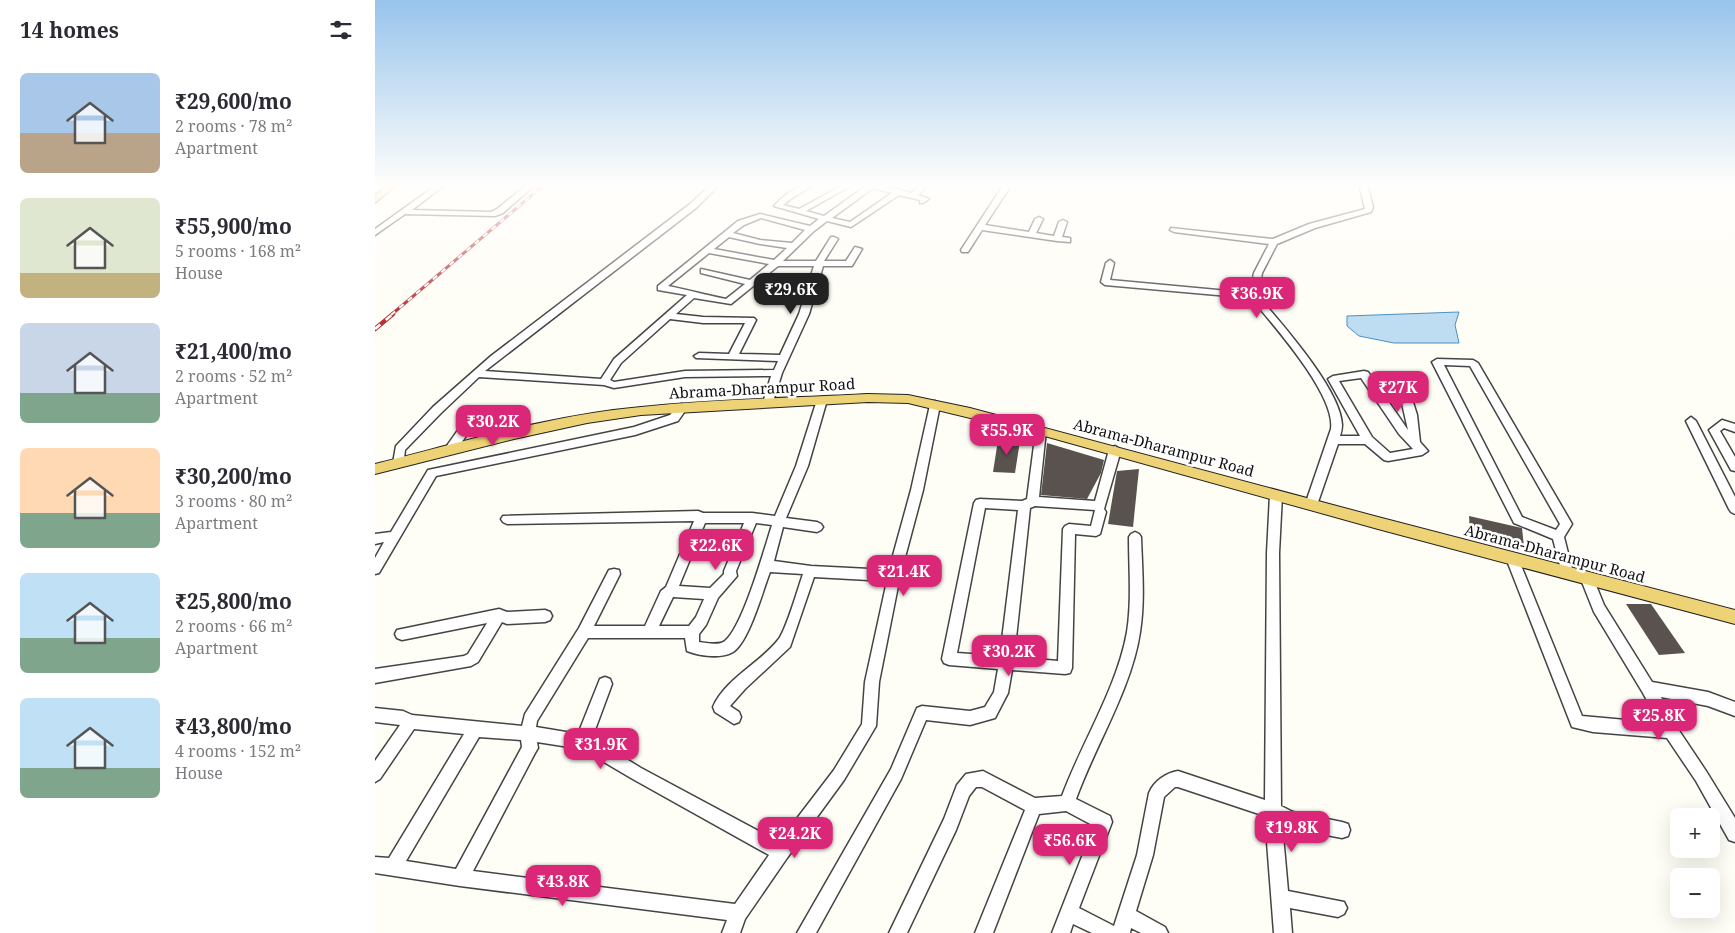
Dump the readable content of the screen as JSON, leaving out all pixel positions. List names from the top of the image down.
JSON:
{
  "streets": {
    "main road": ["Abrama-Dharampur Road"]
  },
  "page": {
    "heading": "14 homes",
    "list": [
      {
        "name": "₹29,600/mo",
        "note": "2 rooms · 78 m² · Apartment"
      },
      {
        "name": "₹55,900/mo",
        "note": "5 rooms · 168 m² · House"
      },
      {
        "name": "₹21,400/mo",
        "note": "2 rooms · 52 m² · Apartment"
      },
      {
        "name": "₹30,200/mo",
        "note": "3 rooms · 80 m² · Apartment"
      },
      {
        "name": "₹25,800/mo",
        "note": "2 rooms · 66 m² · Apartment"
      },
      {
        "name": "₹43,800/mo",
        "note": "4 rooms · 152 m² · House"
      }
    ],
    "price": [
      "₹29.6K",
      "₹36.9K",
      "₹27K",
      "₹30.2K",
      "₹55.9K",
      "₹22.6K",
      "₹21.4K",
      "₹30.2K",
      "₹25.8K",
      "₹31.9K",
      "₹19.8K",
      "₹24.2K",
      "₹56.6K",
      "₹43.8K"
    ],
    "map_buttons": ["+", "−"]
  }
}
